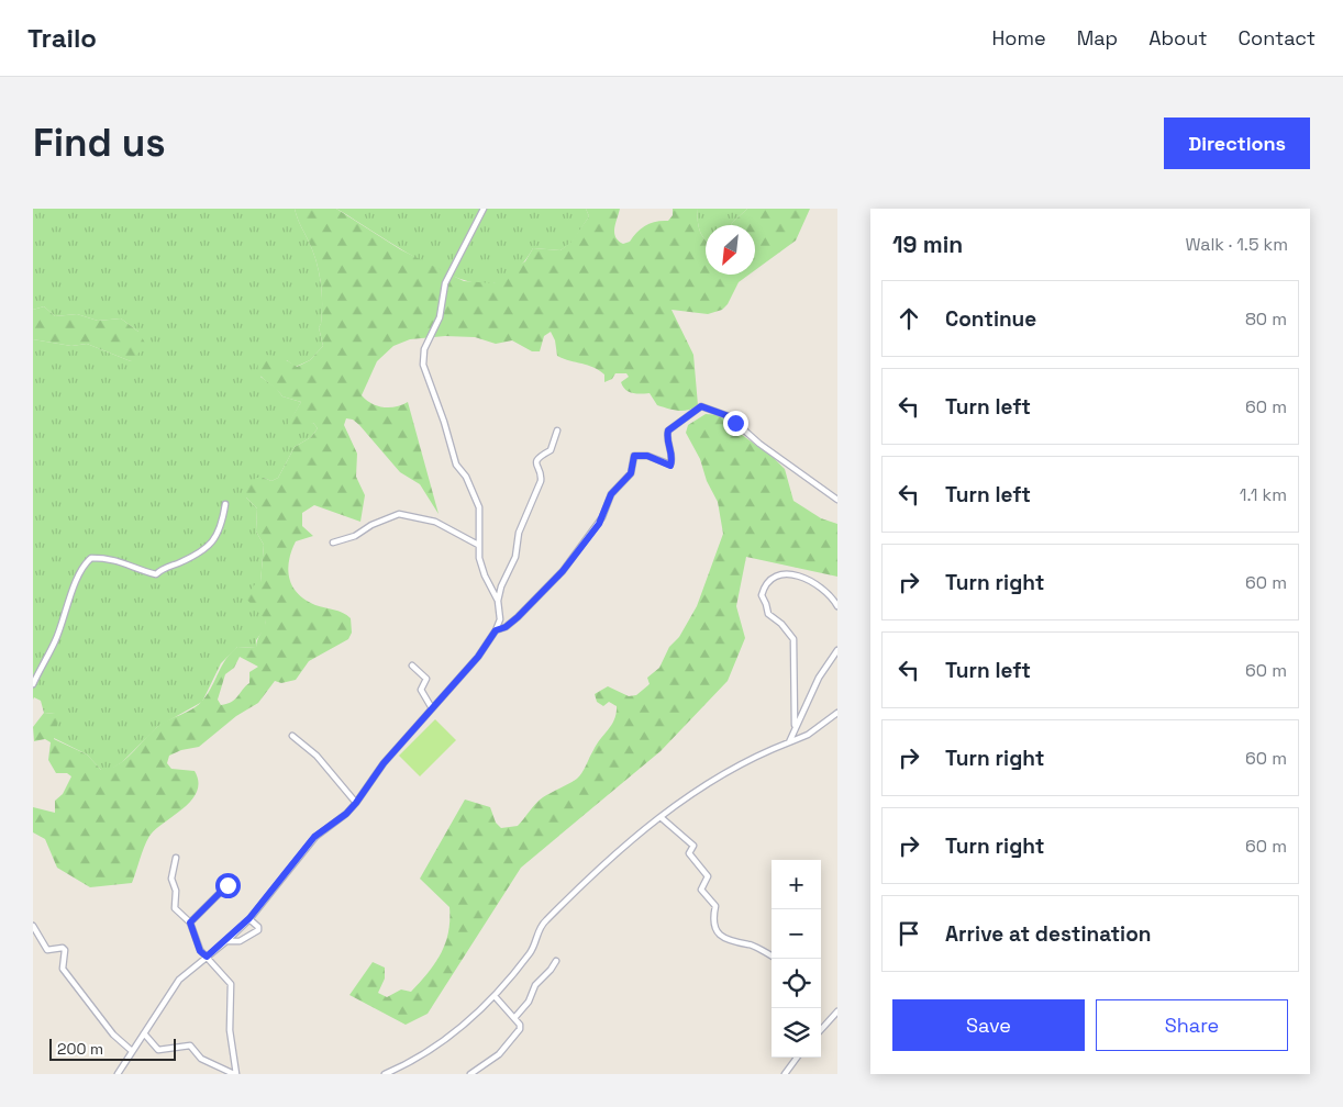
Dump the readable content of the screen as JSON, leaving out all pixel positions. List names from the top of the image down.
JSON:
{
  "scale_bar": "200 m",
  "north": "bottom left",
  "page": {
    "header": "Trailo",
    "nav": [
      "Home",
      "Map",
      "About",
      "Contact"
    ],
    "buttons": [
      "Directions",
      ["Save", "Share"]
    ],
    "title": "Find us",
    "heading": ["19 min", "Walk · 1.5 km"],
    "list": [
      ["Continue", "80 m"],
      ["Turn left", "60 m"],
      ["Turn left", "1.1 km"],
      ["Turn right", "60 m"],
      ["Turn left", "60 m"],
      ["Turn right", "60 m"],
      ["Turn right", "60 m"],
      "Arrive at destination"
    ],
    "map_buttons": ["+", "−"],
    "scale": "200 m"
  }
}
